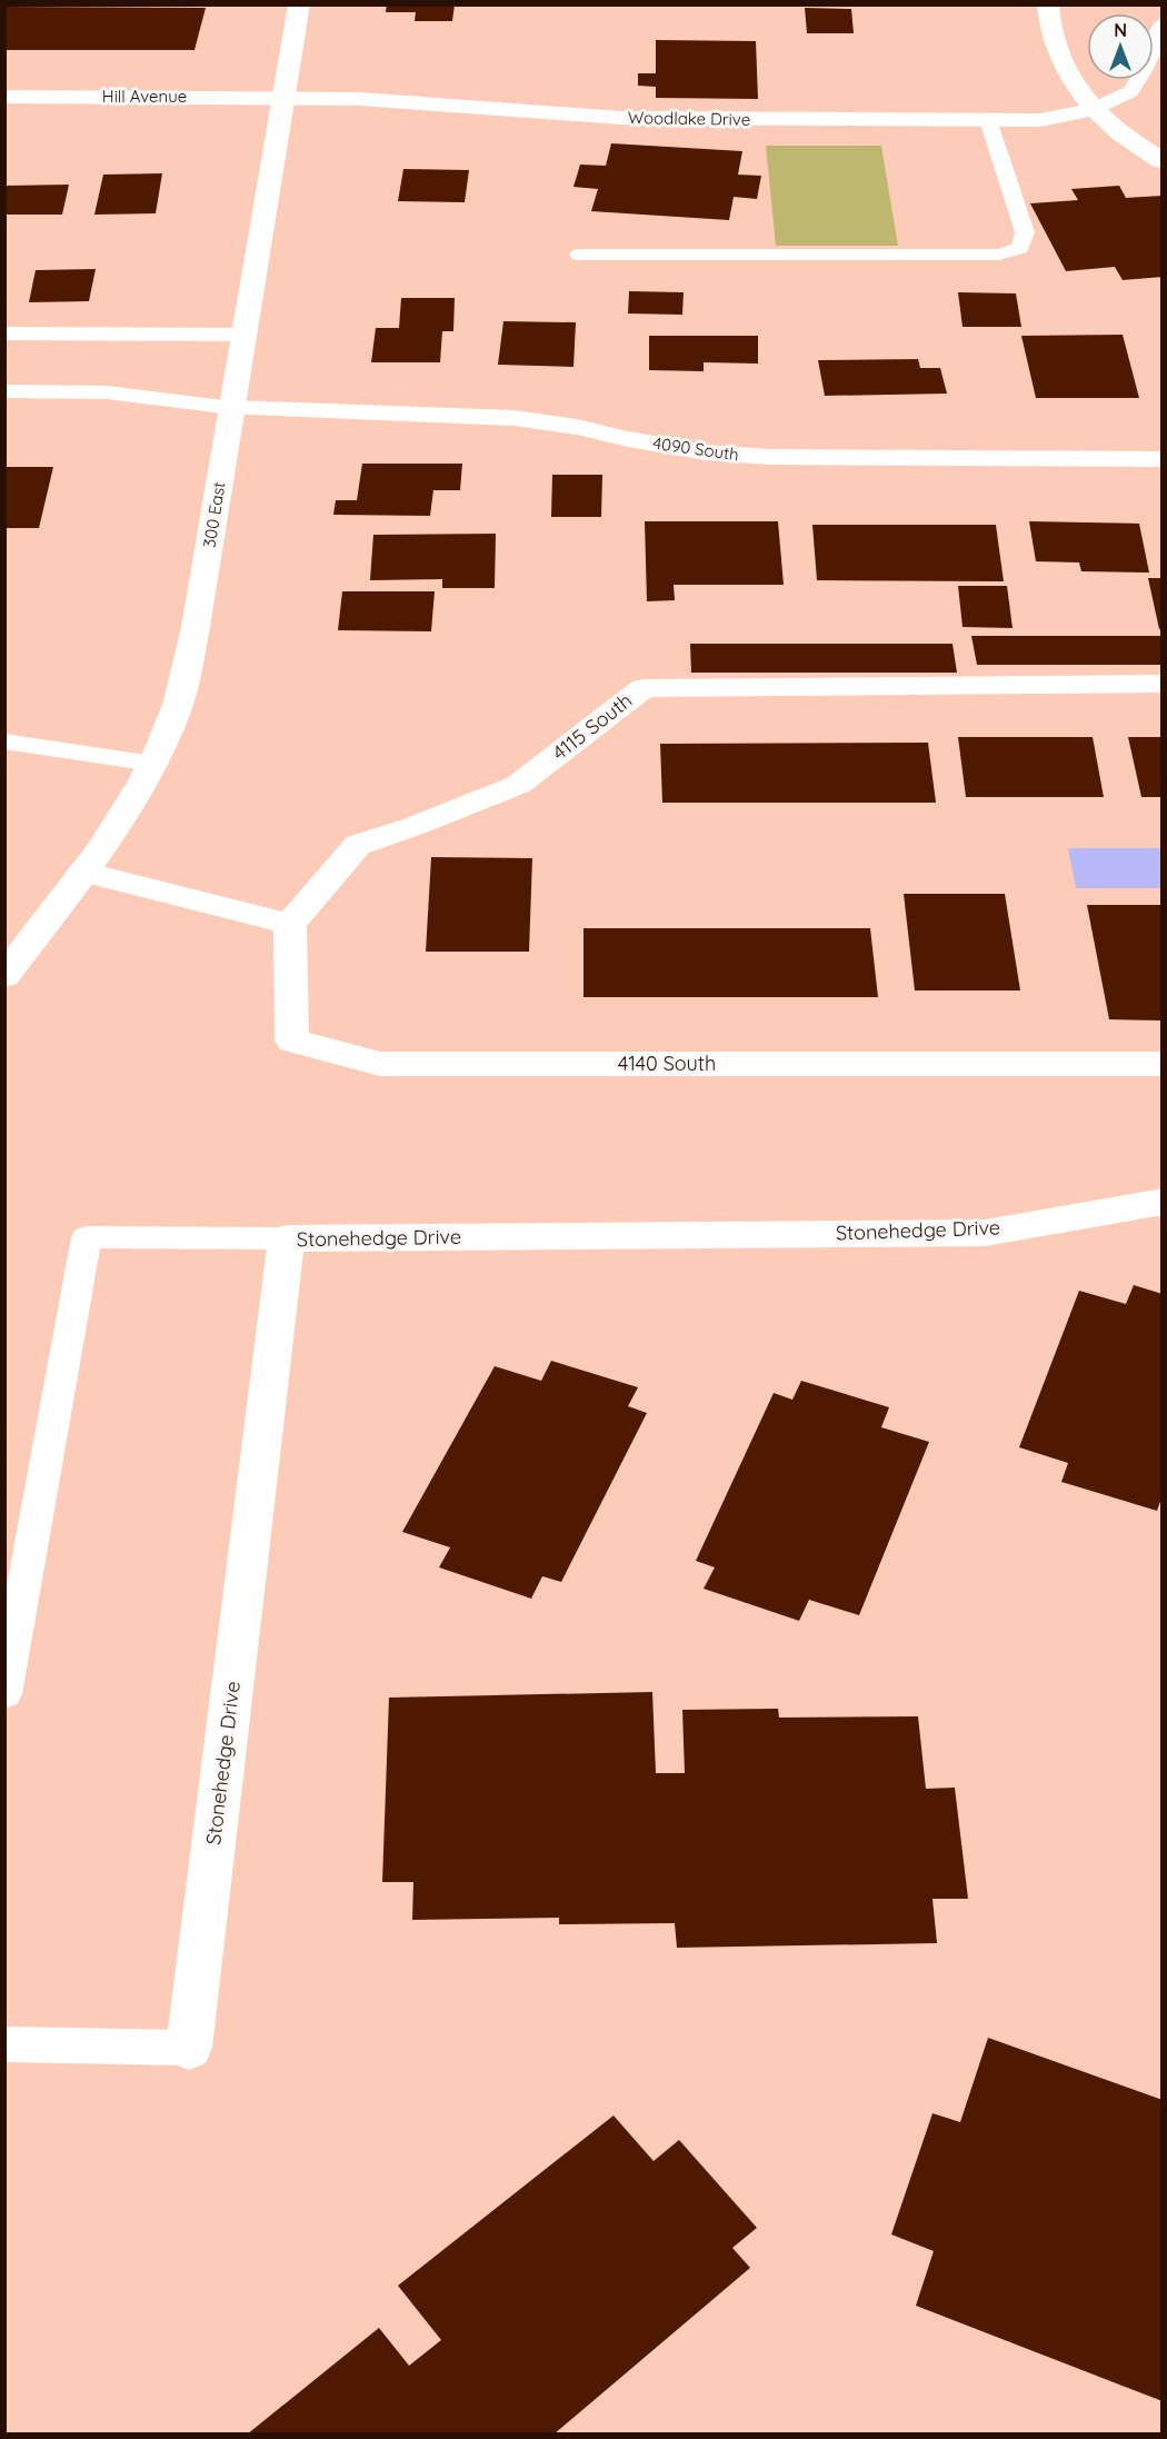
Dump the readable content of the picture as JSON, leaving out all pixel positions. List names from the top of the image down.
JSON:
{
  "streets": {
    "street": [
      "Hill Avenue",
      "Woodlake Drive",
      "4090 South",
      "300 East",
      "4115 South",
      "4140 South",
      "Stonehedge Drive"
    ]
  },
  "crossings": [
    ["Hill Avenue", "Woodlake Drive"],
    ["Hill Avenue", "300 East"],
    ["Woodlake Drive", "300 East"],
    ["4090 South", "300 East"],
    ["4115 South", "4140 South"]
  ],
  "north": "top"
}
